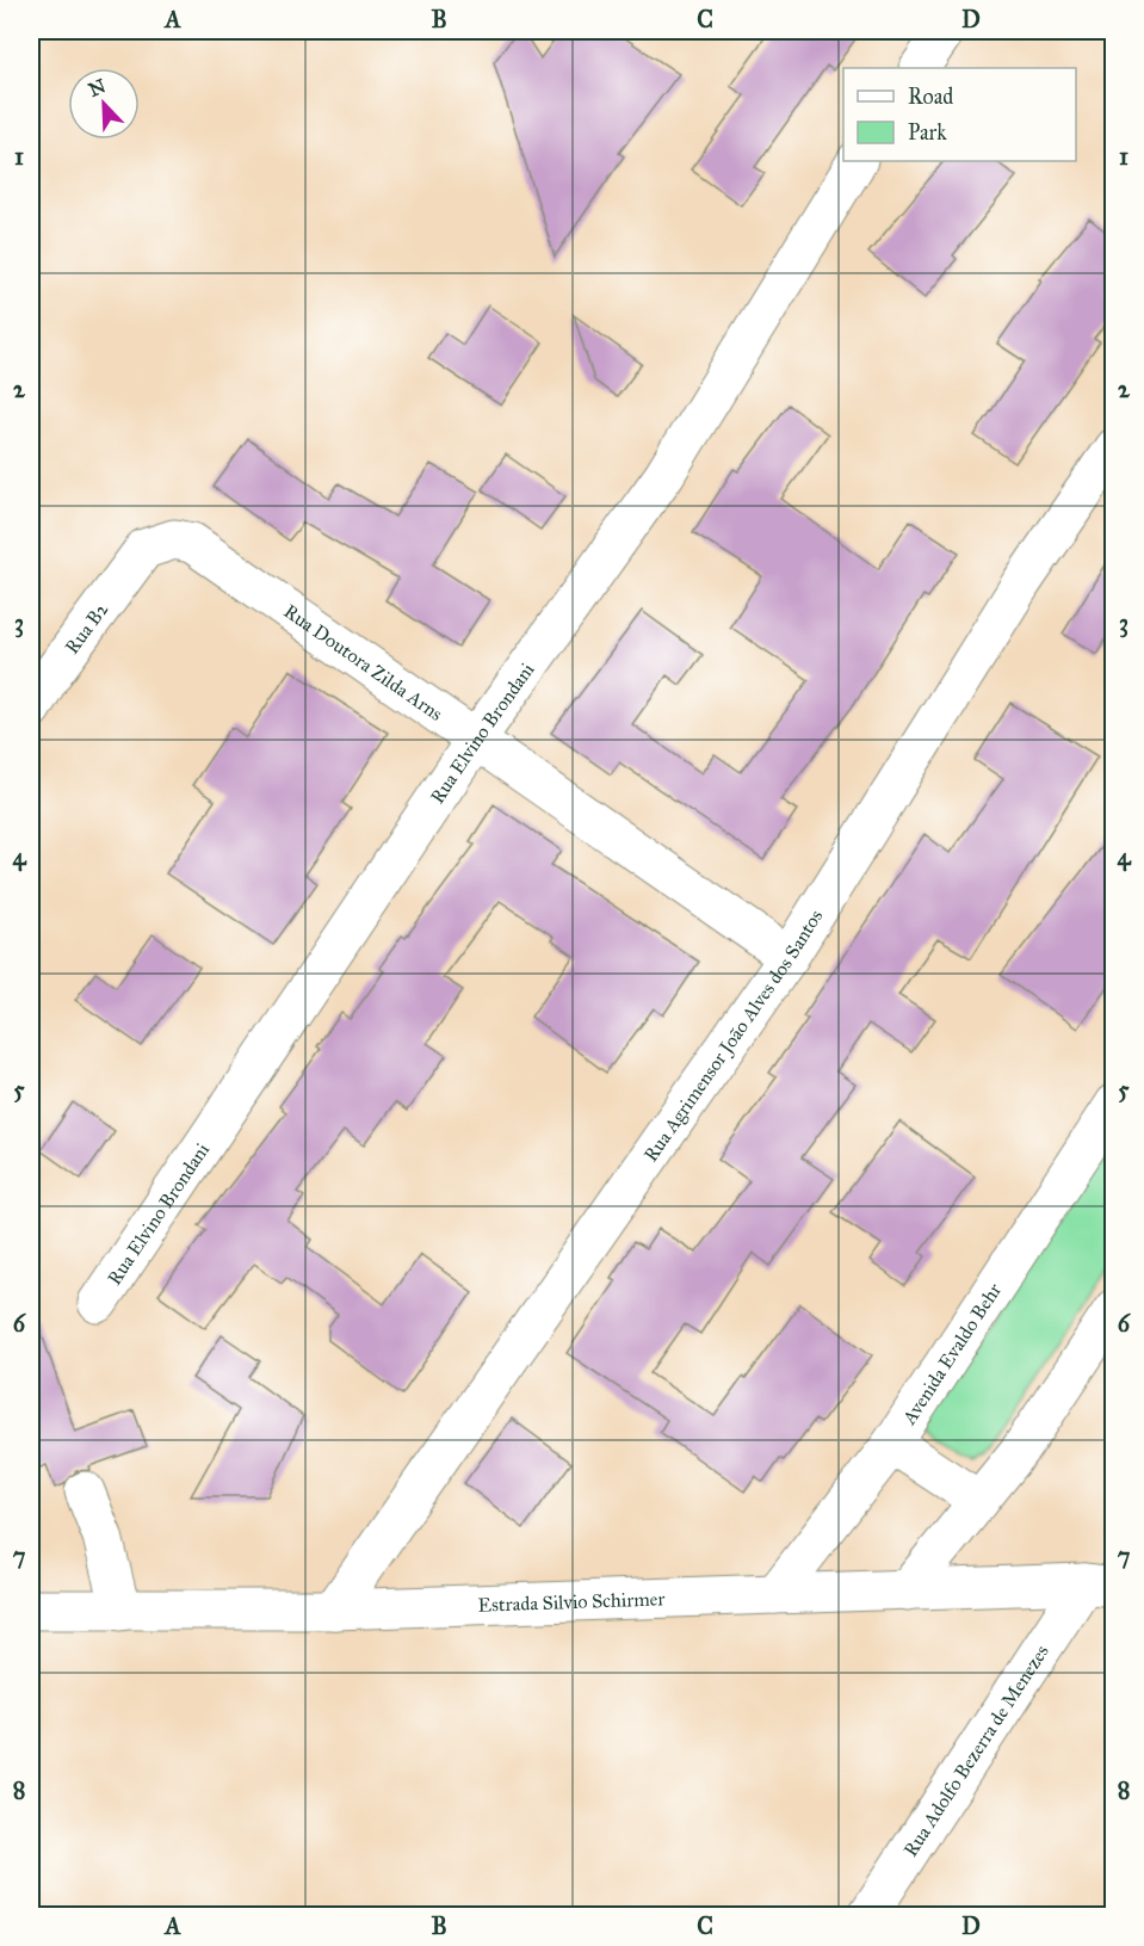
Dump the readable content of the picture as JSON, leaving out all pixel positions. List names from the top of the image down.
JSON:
{
  "streets": {
    "street": [
      "Rua B2",
      "Rua Doutora Zilda Arns",
      "Rua Elvino Brondani",
      "Rua Agrimensor João Alves dos Santos",
      "Avenida Evaldo Behr",
      "Estrada Silvio Schirmer",
      "Rua Adolfo Bezerra de Menezes"
    ]
  },
  "crossings": [
    ["Rua B2", "Rua Doutora Zilda Arns"],
    ["Rua Doutora Zilda Arns", "Rua Elvino Brondani"],
    ["Rua Doutora Zilda Arns", "Rua Agrimensor João Alves dos Santos"],
    ["Rua Agrimensor João Alves dos Santos", "Estrada Silvio Schirmer"],
    ["Avenida Evaldo Behr", "Estrada Silvio Schirmer"],
    ["Estrada Silvio Schirmer", "Rua Adolfo Bezerra de Menezes"]
  ],
  "legend": ["Road", "Park"],
  "north": "top left",
  "grid": {
    "columns": [
      "A",
      "B",
      "C",
      "D"
    ],
    "rows": [
      "1",
      "2",
      "3",
      "4",
      "5",
      "6",
      "7",
      "8"
    ]
  }
}
